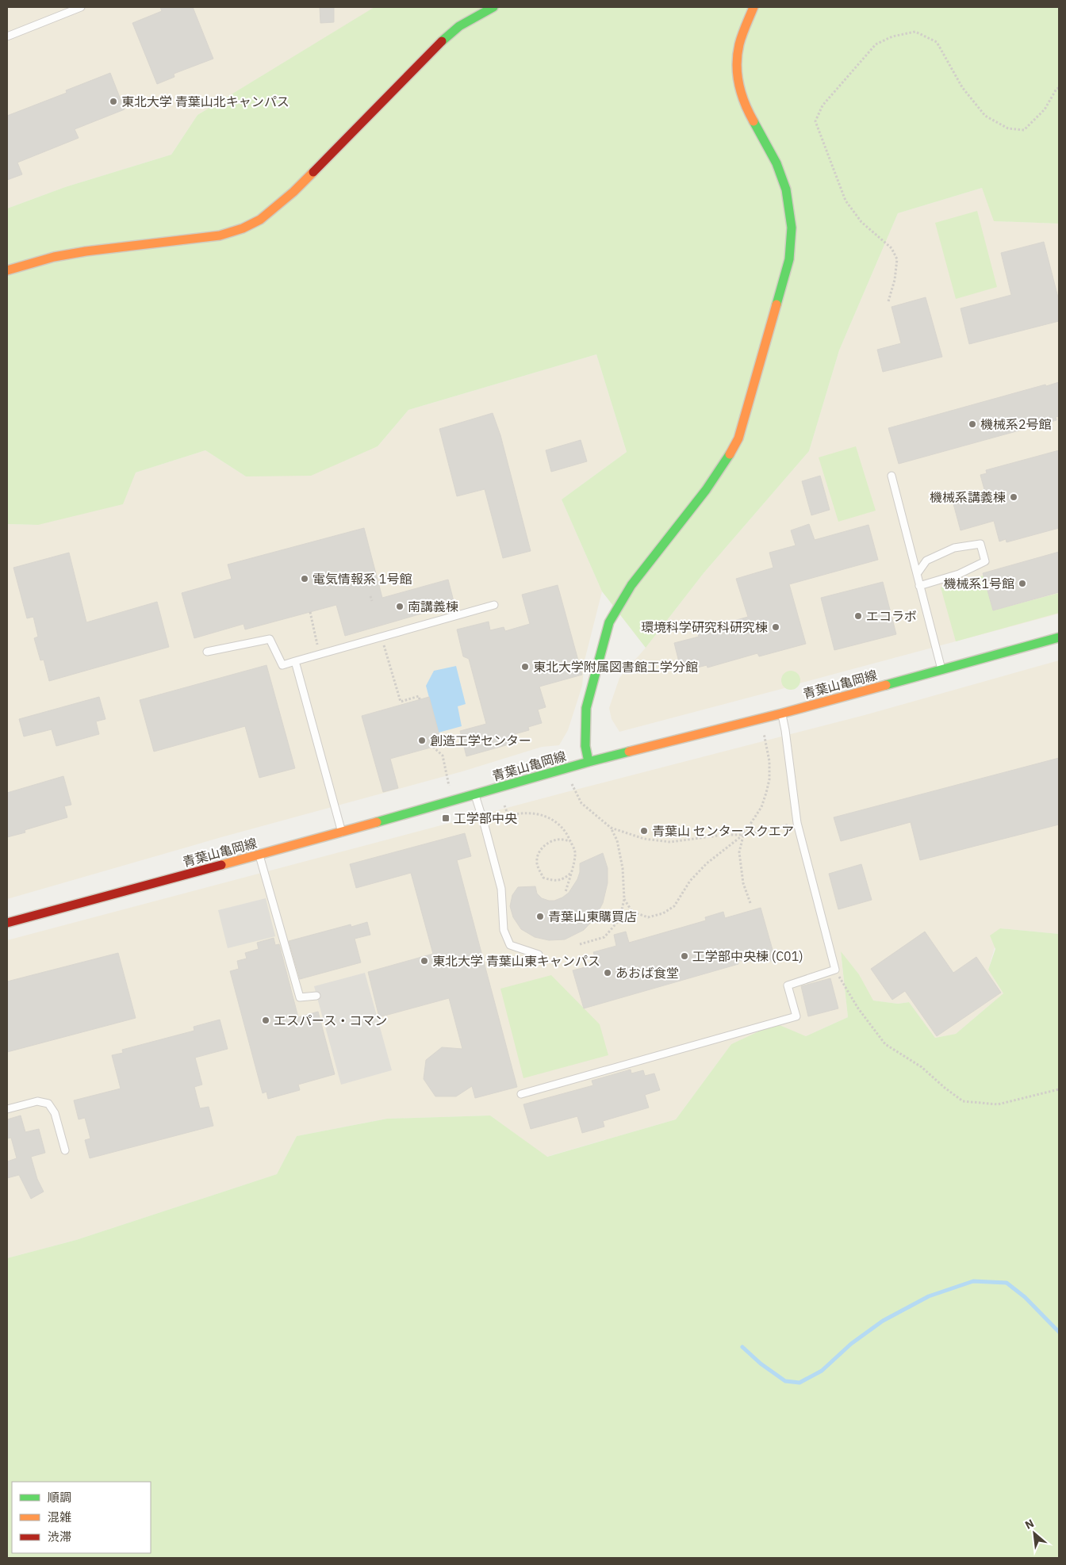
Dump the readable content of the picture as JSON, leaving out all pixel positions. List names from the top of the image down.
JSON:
{
  "streets": {
    "street": ["青葉山亀岡線"]
  },
  "places": {
    "other": [
      "東北大学 青葉山北キャンパス",
      "機械系2号館",
      "機械系講義棟",
      "電気情報系 1号館",
      "機械系1号館",
      "南講義棟",
      "エコラボ",
      "環境科学研究科研究棟",
      "東北大学附属図書館工学分館",
      "創造工学センター",
      "青葉山 センタースクエア",
      "青葉山東購買店",
      "工学部中央棟 (C01)",
      "東北大学 青葉山東キャンパス",
      "あおば食堂",
      "エスパース・コマン"
    ],
    "transit": ["工学部中央"]
  },
  "legend": ["順調", "混雑", "渋滞"],
  "north": "top left"
}
